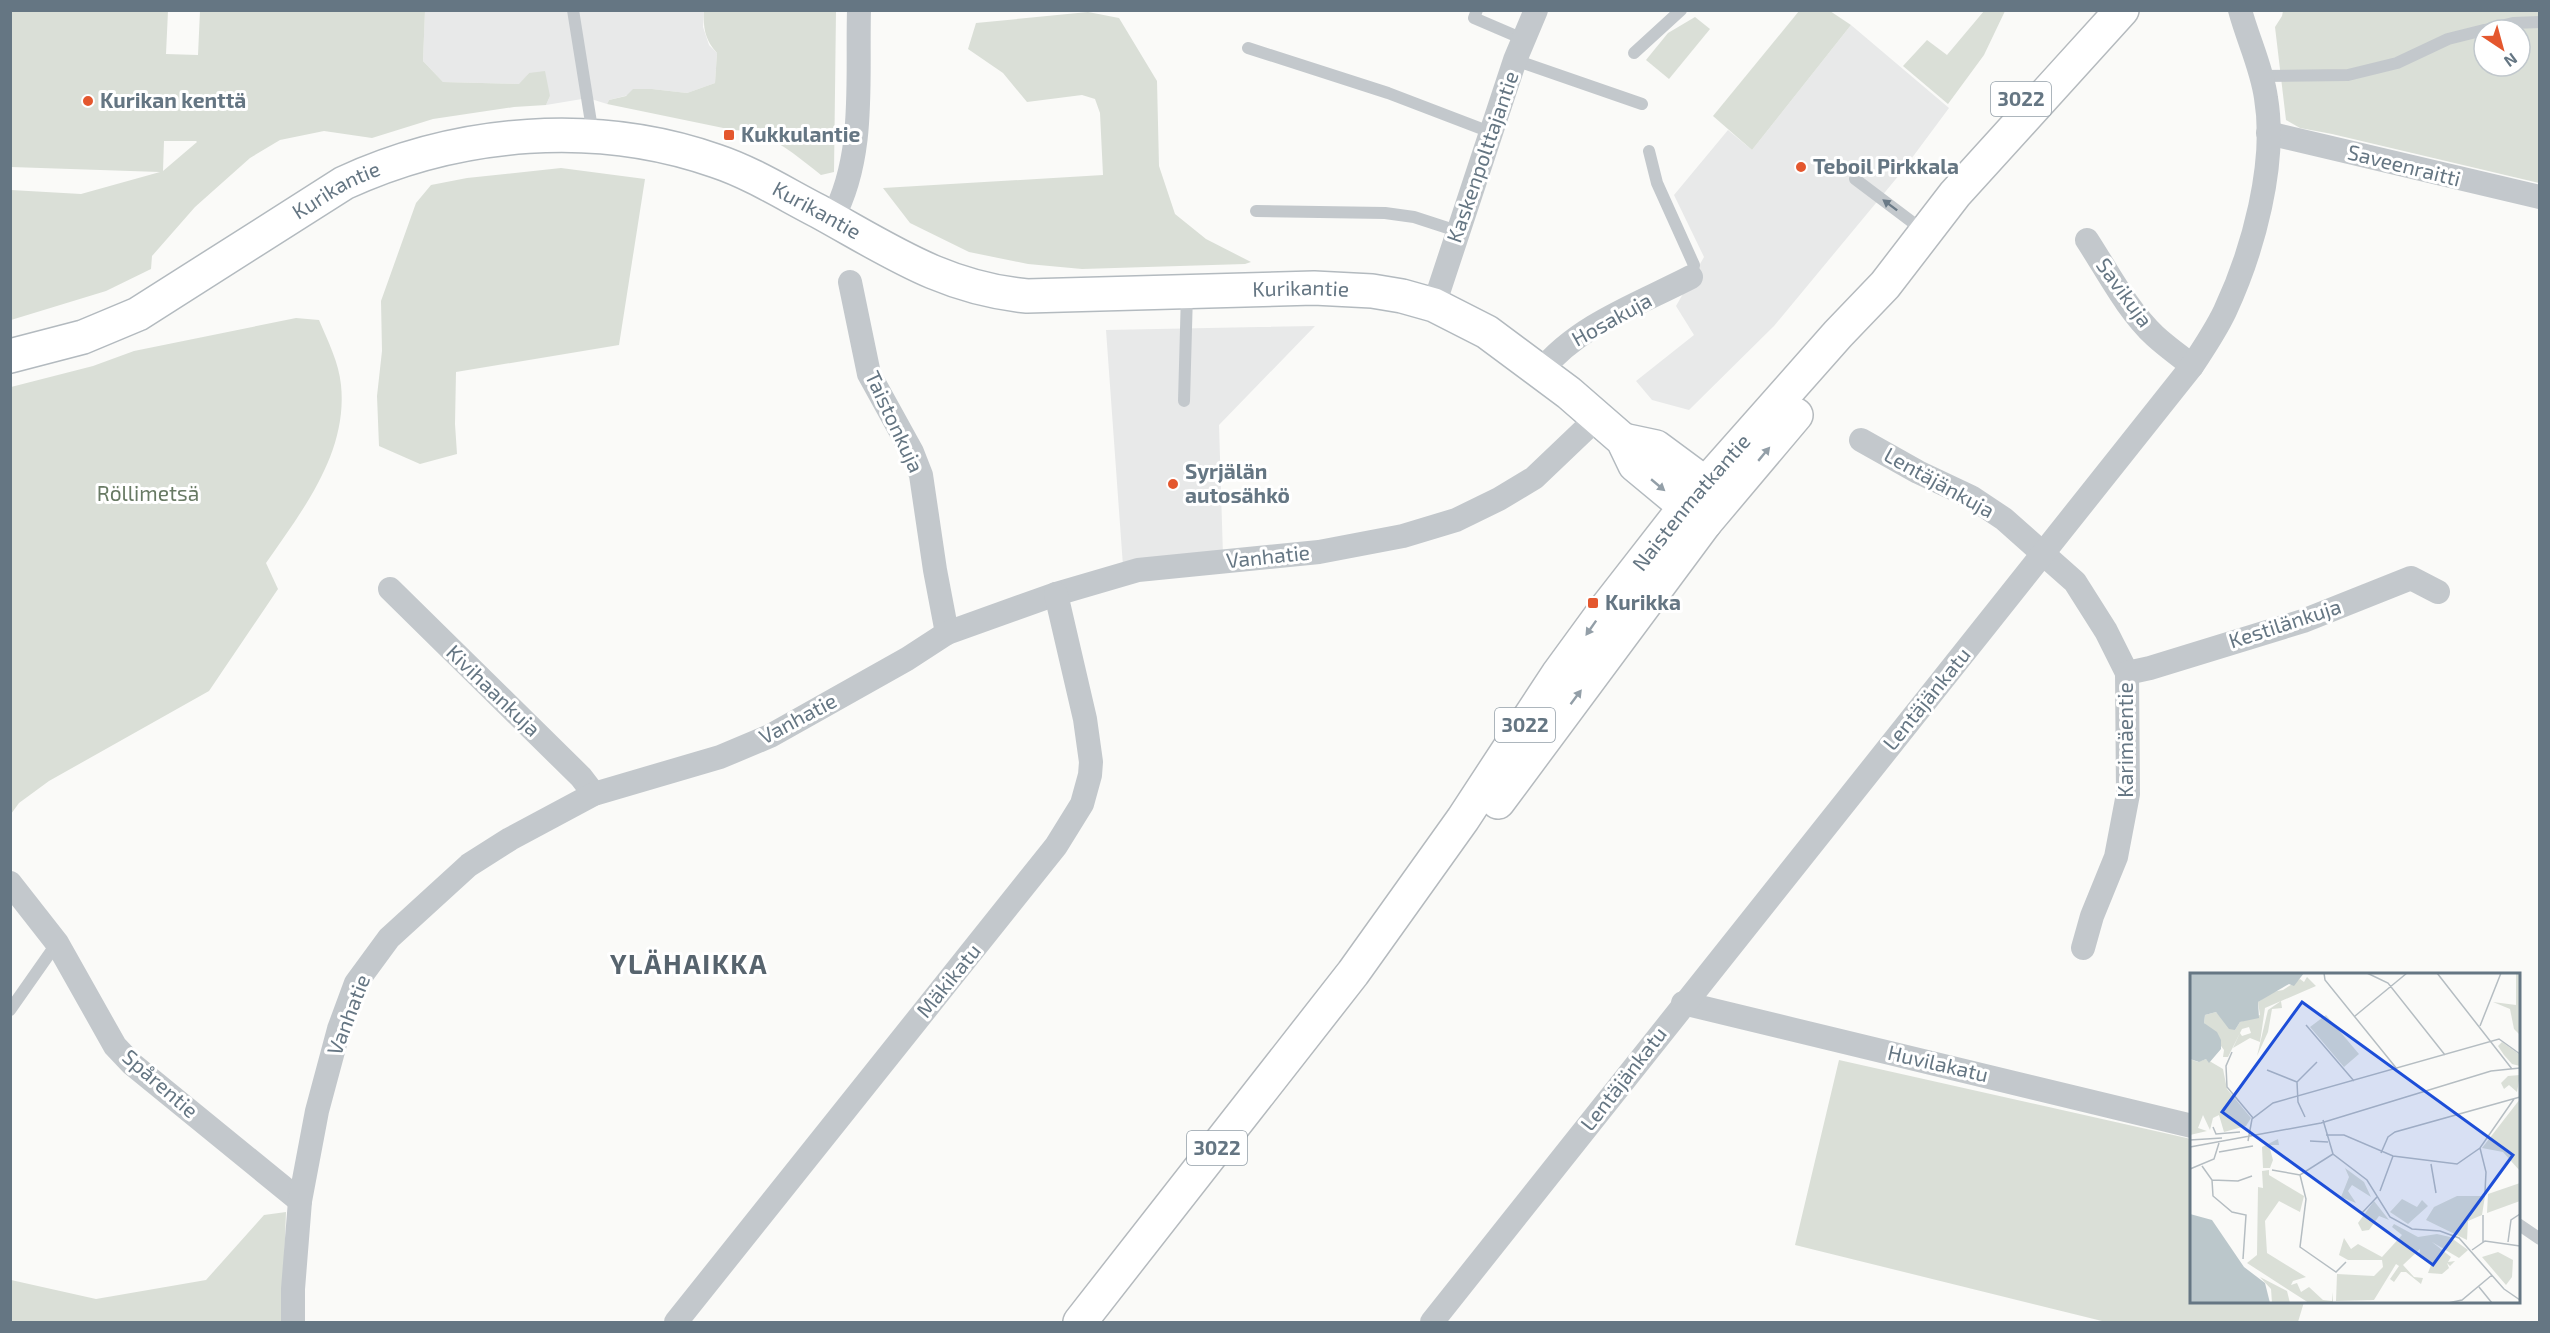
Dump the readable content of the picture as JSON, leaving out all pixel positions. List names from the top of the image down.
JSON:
{
  "streets": {
    "main road": ["3022", "Kurikantie", "Naistenmatkantie"],
    "street": [
      "Kaskenpolttajantie",
      "Saveenraitti",
      "Savikuja",
      "Hosakuja",
      "Taistonkuja",
      "Lentäjänkuja",
      "Vanhatie",
      "Kestilänkuja",
      "Kivihaankuja",
      "Lentäjänkatu",
      "Karimäentie",
      "Mäkikatu",
      "Huvilakatu",
      "Spårentie"
    ]
  },
  "crossings": [
    ["Kaskenpolttajantie", "Kurikantie"],
    ["Saveenraitti", "Lentäjänkatu"],
    ["Kurikantie", "Hosakuja"],
    ["Kurikantie", "Naistenmatkantie"],
    ["Kurikantie", "Vanhatie"],
    ["Savikuja", "Lentäjänkatu"],
    ["Taistonkuja", "Vanhatie"],
    ["Lentäjänkuja", "Lentäjänkatu"],
    ["Lentäjänkuja", "Karimäentie"],
    ["Vanhatie", "Kivihaankuja"],
    ["Vanhatie", "Mäkikatu"],
    ["Vanhatie", "Spårentie"],
    ["Kestilänkuja", "Karimäentie"],
    ["Lentäjänkatu", "Karimäentie"],
    ["Lentäjänkatu", "Huvilakatu"]
  ],
  "districts": ["YLÄHAIKKA"],
  "parks": ["Röllimetsä"],
  "places": {
    "other": ["Kurikan kenttä", "Teboil Pirkkala", "Syrjälän autosähkö"],
    "transit": ["Kukkulantie", "Kurikka"]
  },
  "north": "bottom right"
}
